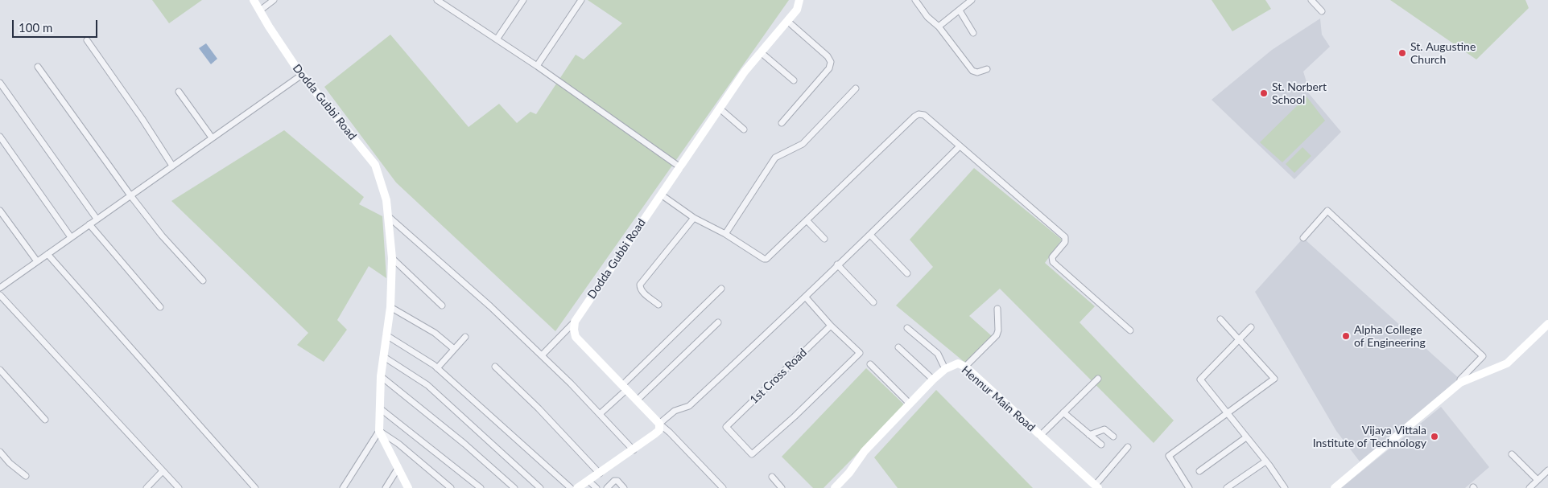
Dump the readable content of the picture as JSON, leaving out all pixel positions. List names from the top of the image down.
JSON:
{
  "streets": {
    "main road": ["Dodda Gubbi Road", "Hennur Main Road"],
    "street": ["1st Cross Road"]
  },
  "places": [
    "St. Augustine Church",
    "St. Norbert School",
    "Alpha College of Engineering",
    "Vijaya Vittala Institute of Technology"
  ],
  "scale_bar": "100 m"
}
